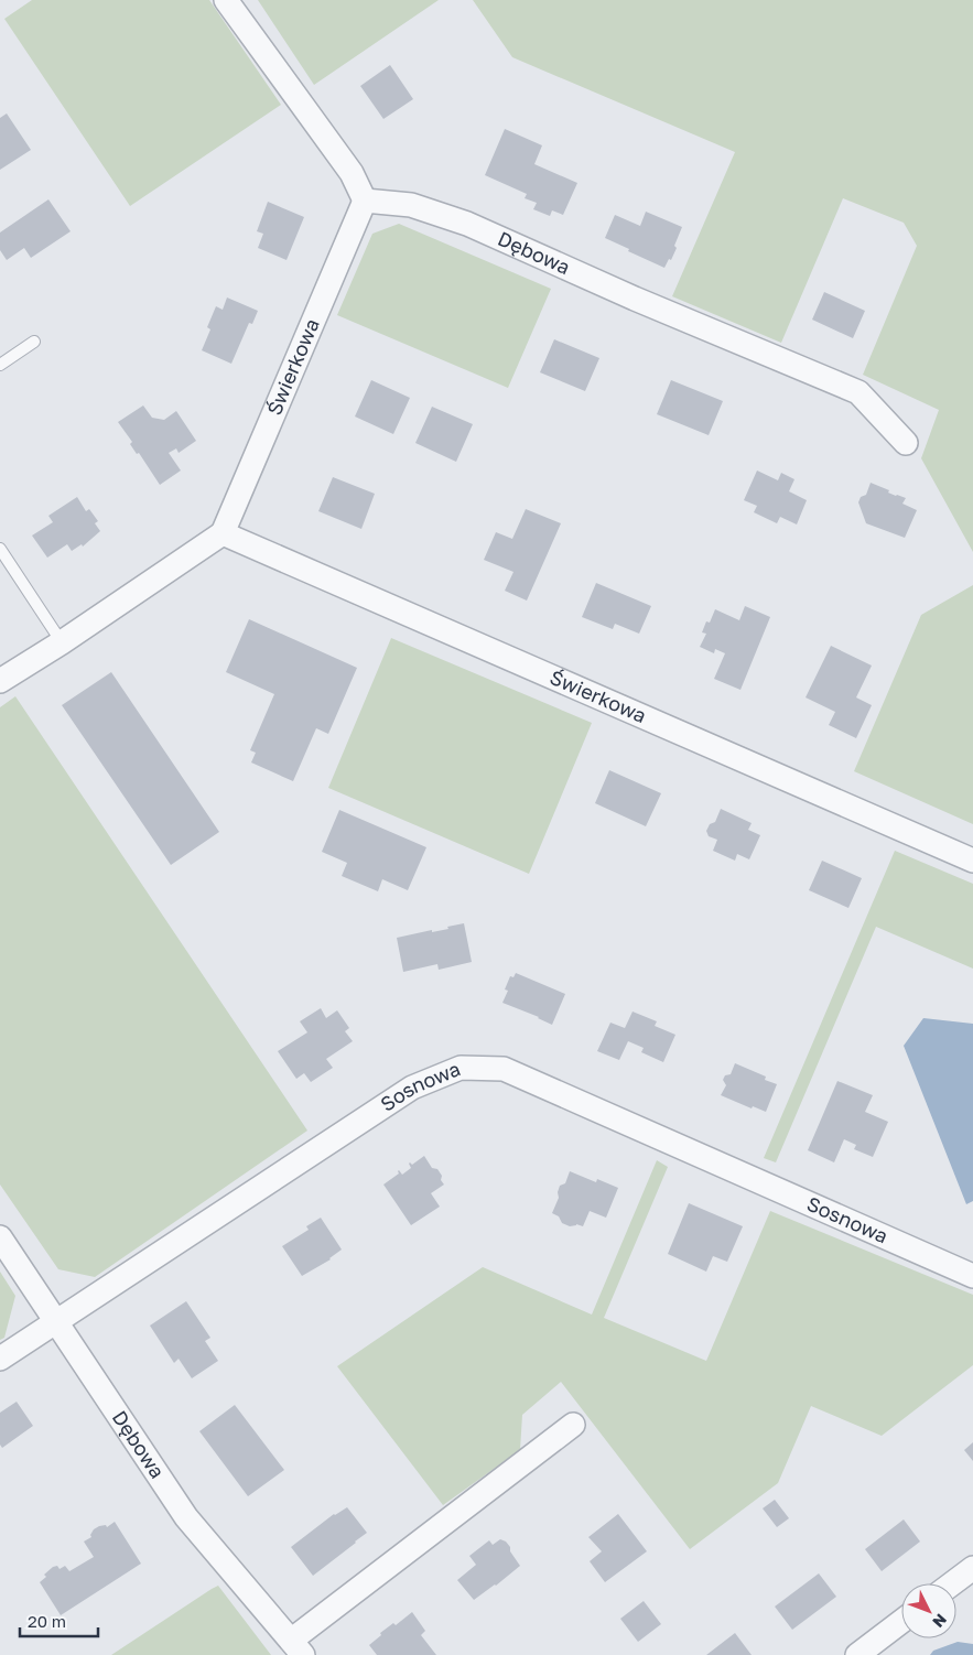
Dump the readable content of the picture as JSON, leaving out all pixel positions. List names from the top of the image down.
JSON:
{
  "streets": {
    "street": ["Dębowa", "Świerkowa", "Sosnowa"]
  },
  "crossings": [
    ["Dębowa", "Świerkowa"],
    ["Dębowa", "Sosnowa"]
  ],
  "scale_bar": "20 m",
  "north": "bottom right"
}
